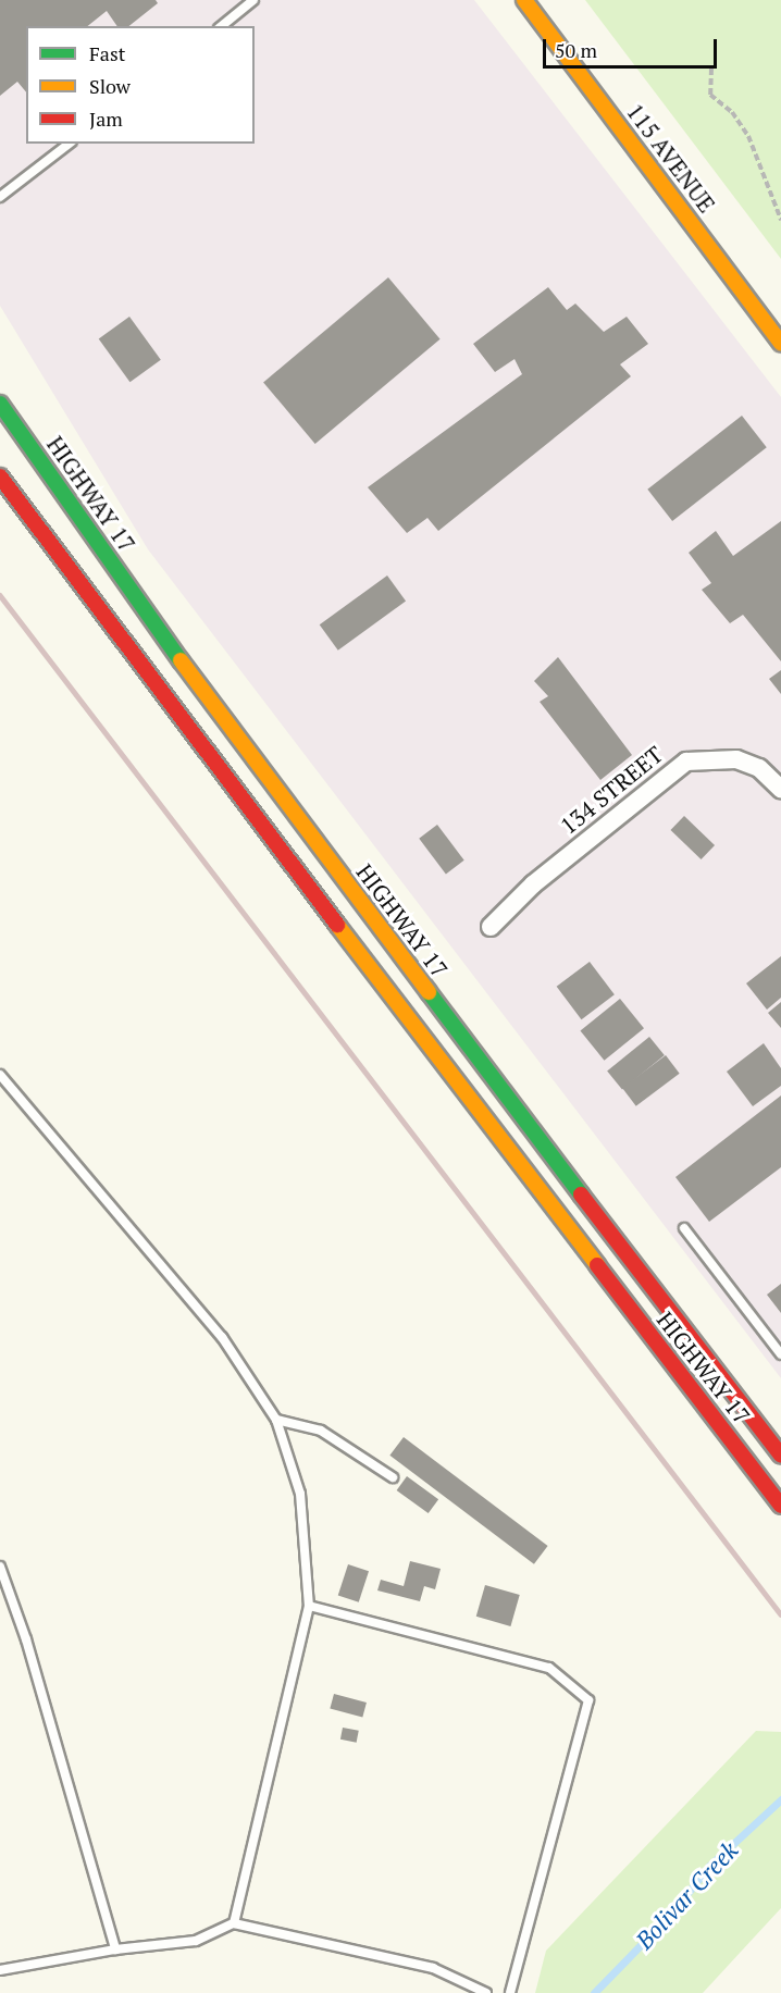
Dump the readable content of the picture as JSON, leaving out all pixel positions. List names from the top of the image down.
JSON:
{
  "streets": {
    "main road": ["115 AVENUE", "HIGHWAY 17"],
    "street": ["134 STREET"]
  },
  "water": ["Bolivar Creek"],
  "legend": ["Fast", "Slow", "Jam"],
  "scale_bar": "50 m"
}
